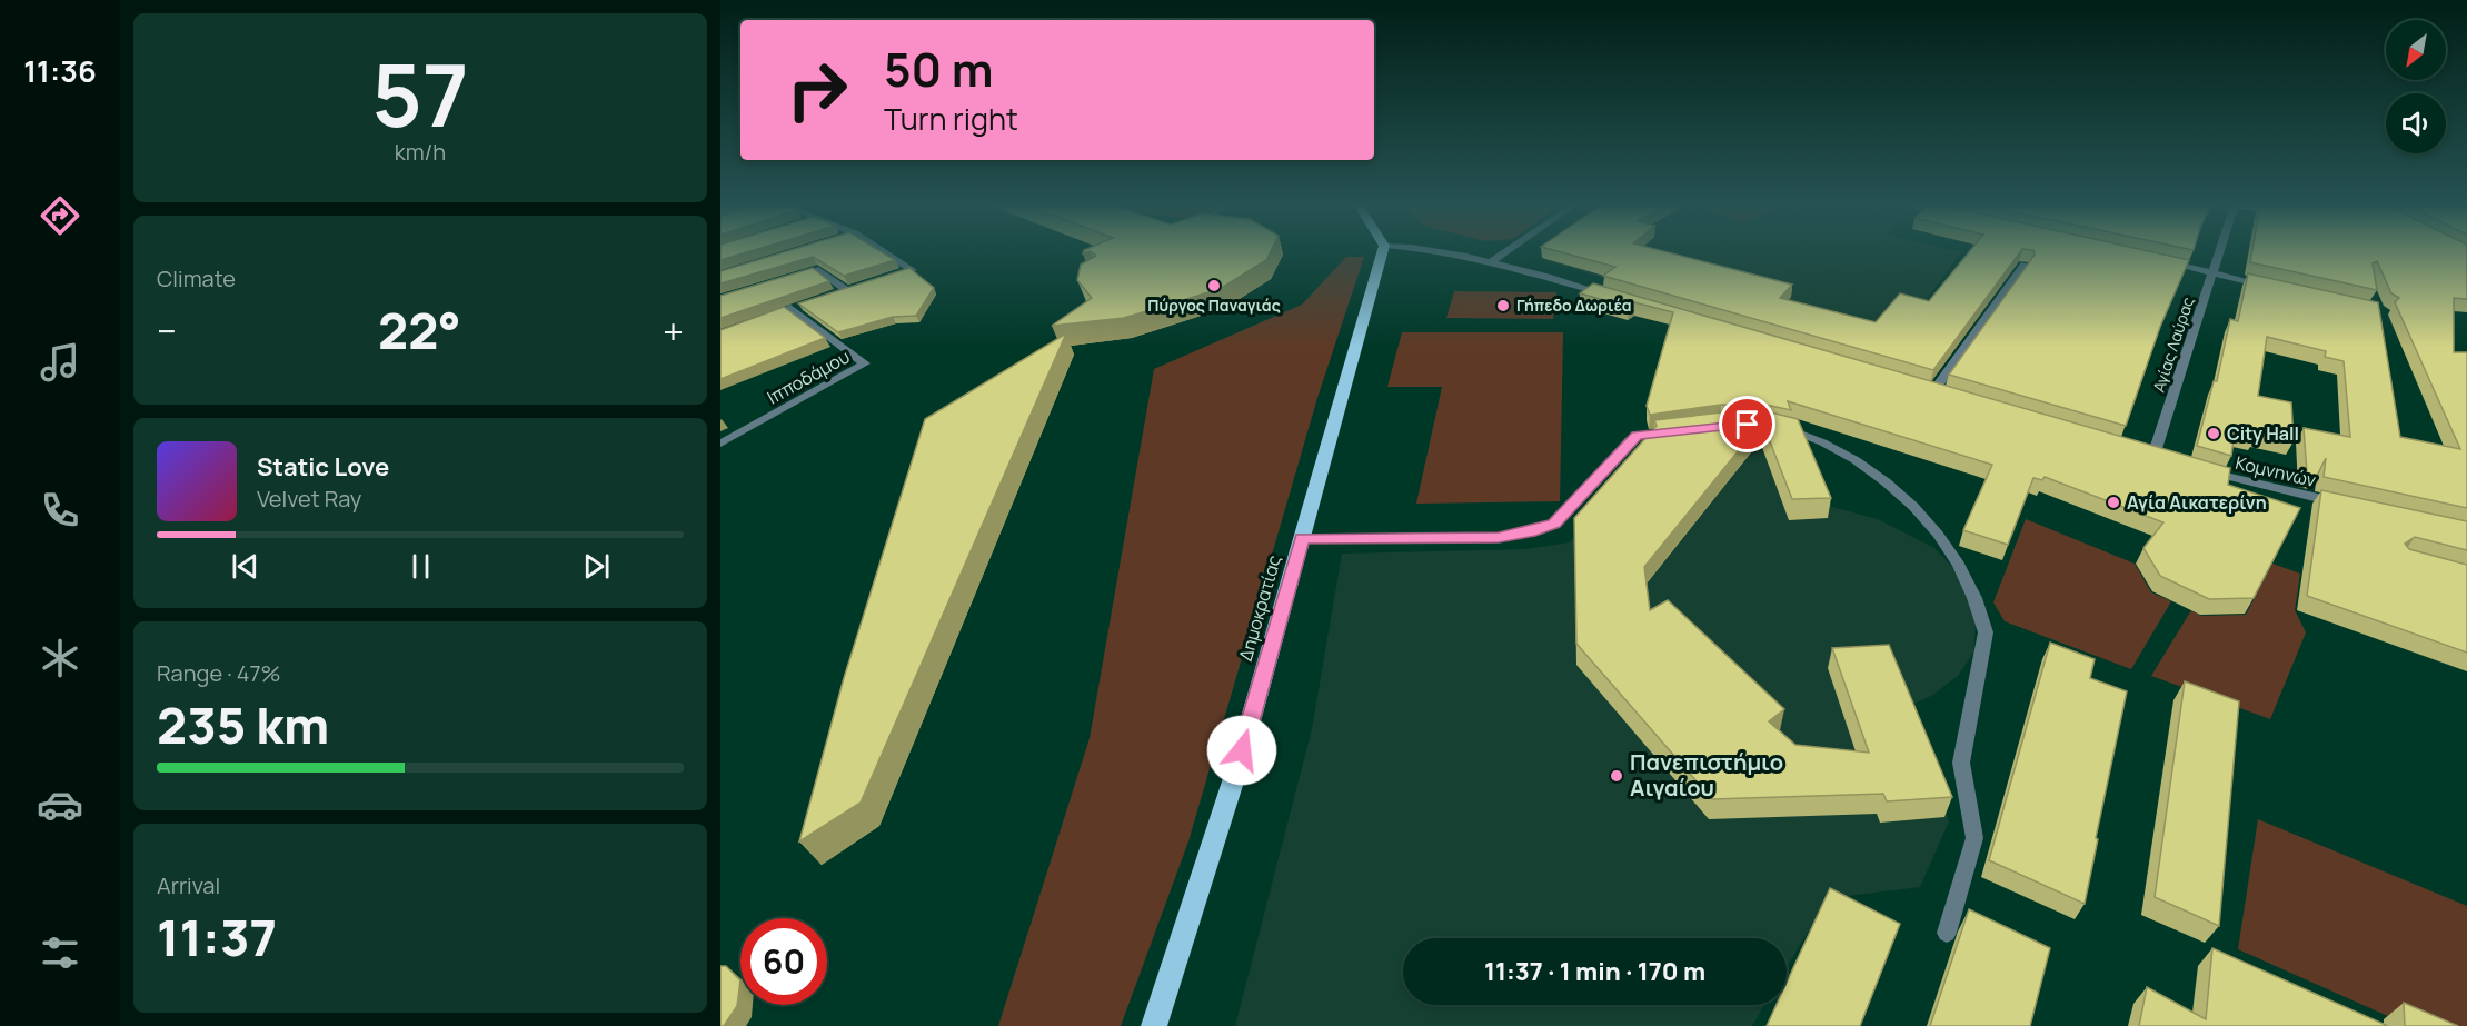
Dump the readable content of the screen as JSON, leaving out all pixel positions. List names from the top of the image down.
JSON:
{
  "streets": {
    "main road": ["Δημοκρατίας"],
    "street": ["Αγίας Λαύρας", "Ιπποδάμου", "Κομνηνών"]
  },
  "places": [
    "Πύργος Παναγιάς",
    "Γήπεδο Δωριέα",
    "City Hall",
    "Αγία Αικατερίνη",
    "Πανεπιστήμιο Αιγαίου"
  ],
  "north": "bottom left",
  "page": {
    "tabs": "11:36",
    "tile": [
      ["57", "km/h"],
      "Climate",
      ["Range · 47%", "235 km"],
      ["Arrival", "11:37"]
    ],
    "turn": ["50 m", "Turn right"],
    "heat": ["−", "22°", "+"],
    "song": ["Static Love", "Velvet Ray"],
    "limit": "60",
    "trip": "11:37 · 1 min · 170 m"
  }
}
